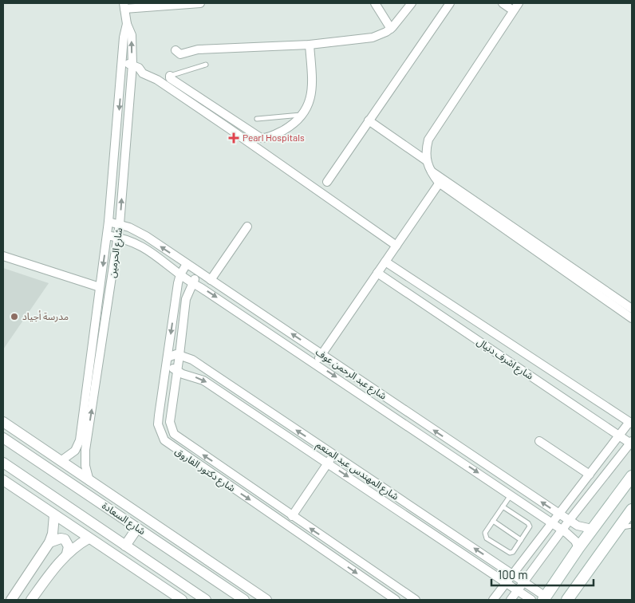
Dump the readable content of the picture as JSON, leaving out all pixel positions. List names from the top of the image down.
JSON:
{
  "streets": {
    "street": [
      "شارع الحرمين",
      "شارع اشرف دنيال",
      "شارع عبد الرحمن عوف",
      "شارع دكتور الفاروق",
      "شارع المهندس عبد المنعم",
      "شارع السعادة"
    ]
  },
  "crossings": [
    ["شارع الحرمين", "شارع عبد الرحمن عوف"],
    ["شارع عبد الرحمن عوف", "شارع دكتور الفاروق"],
    ["شارع دكتور الفاروق", "شارع المهندس عبد المنعم"]
  ],
  "places": {
    "health": ["Pearl Hospitals"],
    "other": ["مدرسة أجياد"]
  },
  "scale_bar": "100 m"
}
